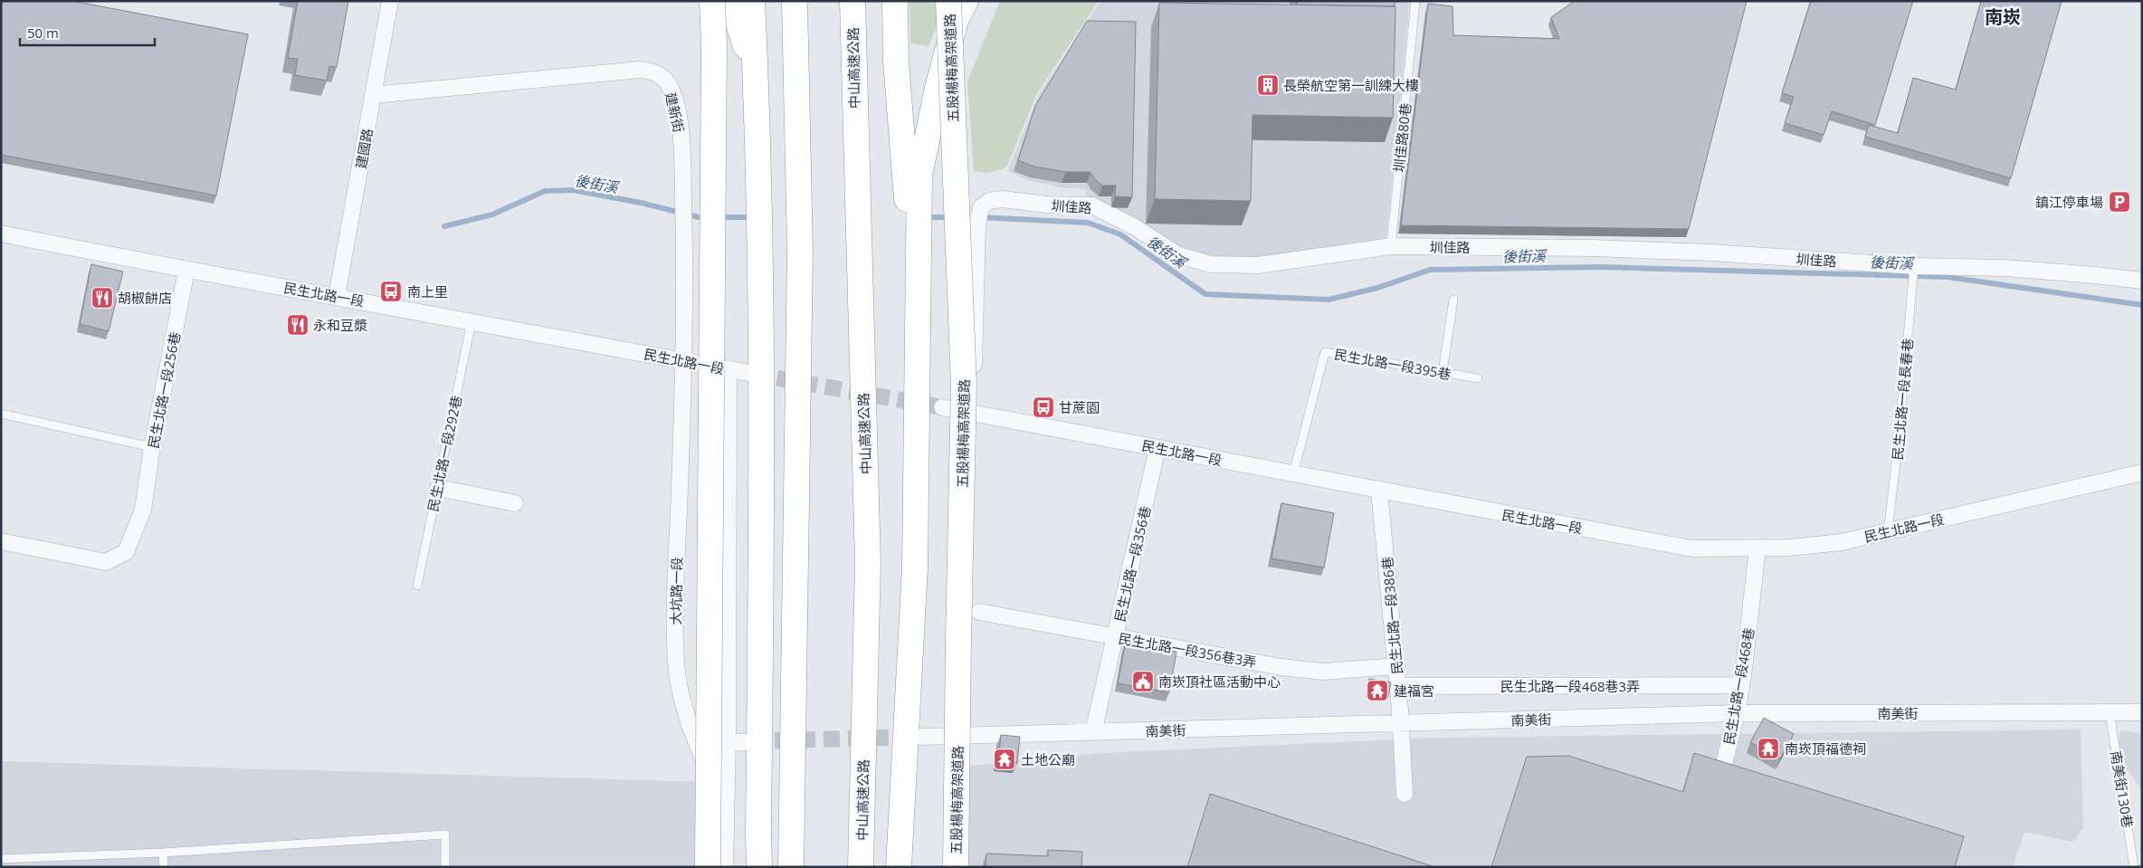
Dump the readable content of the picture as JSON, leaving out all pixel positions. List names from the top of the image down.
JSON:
{
  "streets": {
    "highway": ["中山高速公路", "五股楊梅高架道路"],
    "street": [
      "建新街",
      "建國路",
      "圳佳路",
      "民生北路一段",
      "民生北路一段256巷",
      "民生北路一段356巷",
      "大坑路一段",
      "民生北路一段386巷",
      "民生北路一段356巷3弄",
      "民生北路一段468巷3弄",
      "民生北路一段468巷",
      "南美街"
    ],
    "lane": [
      "圳佳路80巷",
      "民生北路一段395巷",
      "民生北路一段長春巷",
      "民生北路一段292巷",
      "南美街130巷"
    ]
  },
  "crossings": [
    ["建新街", "建國路"],
    ["建新街", "民生北路一段"],
    ["建新街", "大坑路一段"],
    ["圳佳路80巷", "圳佳路"],
    ["建國路", "民生北路一段"],
    ["圳佳路", "民生北路一段"],
    ["圳佳路", "民生北路一段長春巷"],
    ["民生北路一段", "民生北路一段395巷"],
    ["民生北路一段", "民生北路一段256巷"],
    ["民生北路一段", "民生北路一段長春巷"],
    ["民生北路一段", "民生北路一段292巷"],
    ["民生北路一段", "民生北路一段356巷"],
    ["民生北路一段", "大坑路一段"],
    ["民生北路一段", "民生北路一段386巷"],
    ["民生北路一段", "民生北路一段468巷"],
    ["民生北路一段356巷", "民生北路一段356巷3弄"],
    ["民生北路一段356巷", "南美街"],
    ["民生北路一段386巷", "民生北路一段356巷3弄"],
    ["民生北路一段386巷", "民生北路一段468巷3弄"],
    ["民生北路一段386巷", "南美街"],
    ["民生北路一段468巷3弄", "民生北路一段468巷"],
    ["民生北路一段468巷", "南美街"],
    ["南美街", "南美街130巷"]
  ],
  "districts": ["南崁"],
  "water": ["後街溪"],
  "places": {
    "building": ["長榮航空第一訓練大樓"],
    "parking": ["鎮江停車場"],
    "bus stop": ["南上里", "甘蔗園"],
    "restaurant": ["胡椒餅店", "永和豆漿"],
    "public building": ["南崁頂社區活動中心"],
    "temple": ["建福宮", "南崁頂福德祠", "土地公廟"]
  },
  "scale_bar": "50 m"
}
